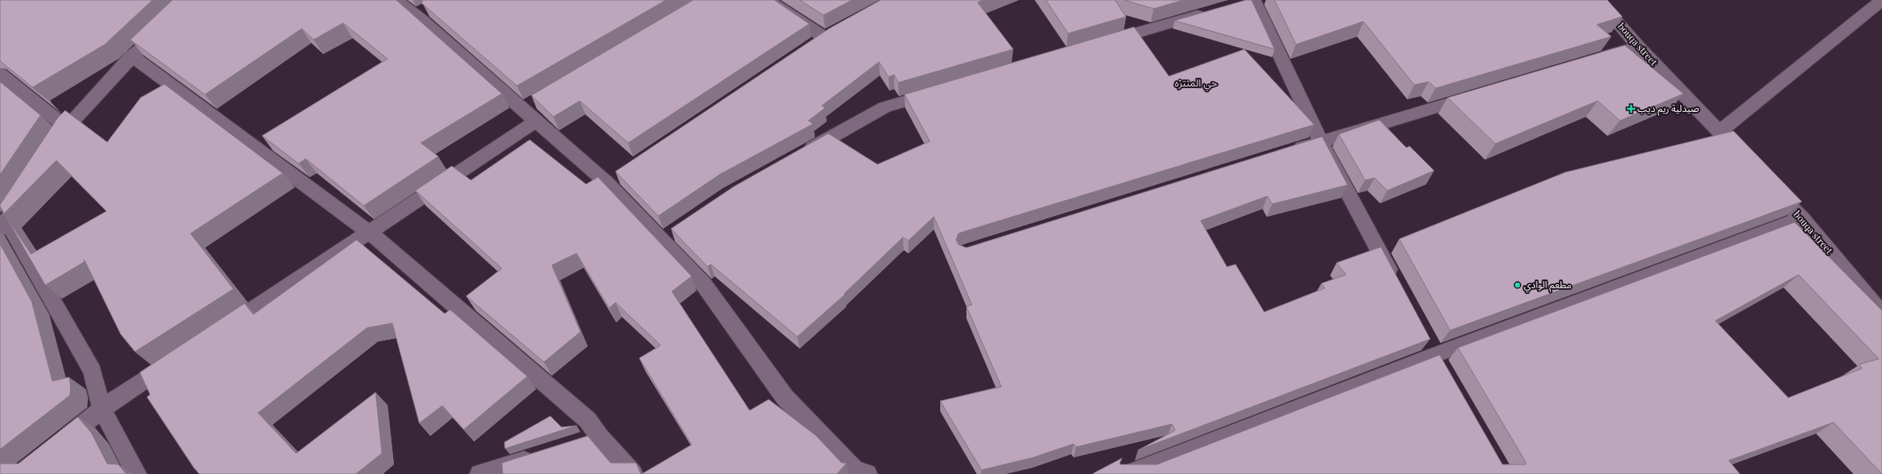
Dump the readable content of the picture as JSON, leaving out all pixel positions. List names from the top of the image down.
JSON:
{
  "streets": {
    "street": ["bouqa street"]
  },
  "districts": ["حي المنتزه"],
  "places": {
    "health": ["صيدلية ريم ديب"],
    "other": ["مطعم الوادي"]
  }
}
